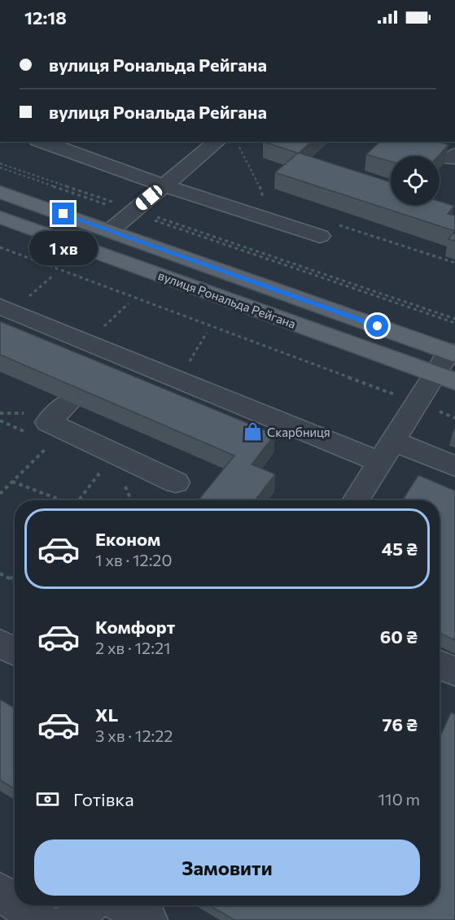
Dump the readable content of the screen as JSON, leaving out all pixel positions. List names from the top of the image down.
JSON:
{
  "streets": {
    "main road": ["вулиця Рональда Рейгана"]
  },
  "places": {
    "shop": ["Скарбниця"]
  },
  "page": {
    "status": "12:18",
    "banner": ["вулиця Рональда Рейгана", "вулиця Рональда Рейгана"],
    "bubble": "1 хв",
    "list": [
      {
        "name": "Економ",
        "note": "1 хв · 12:20",
        "value": "45 ₴"
      },
      {
        "name": "Комфорт",
        "note": "2 хв · 12:21",
        "value": "60 ₴"
      },
      {
        "name": "XL",
        "note": "3 хв · 12:22",
        "value": "76 ₴"
      }
    ],
    "pay": ["Готівка", "110 m"],
    "buttons": "Замовити"
  }
}
